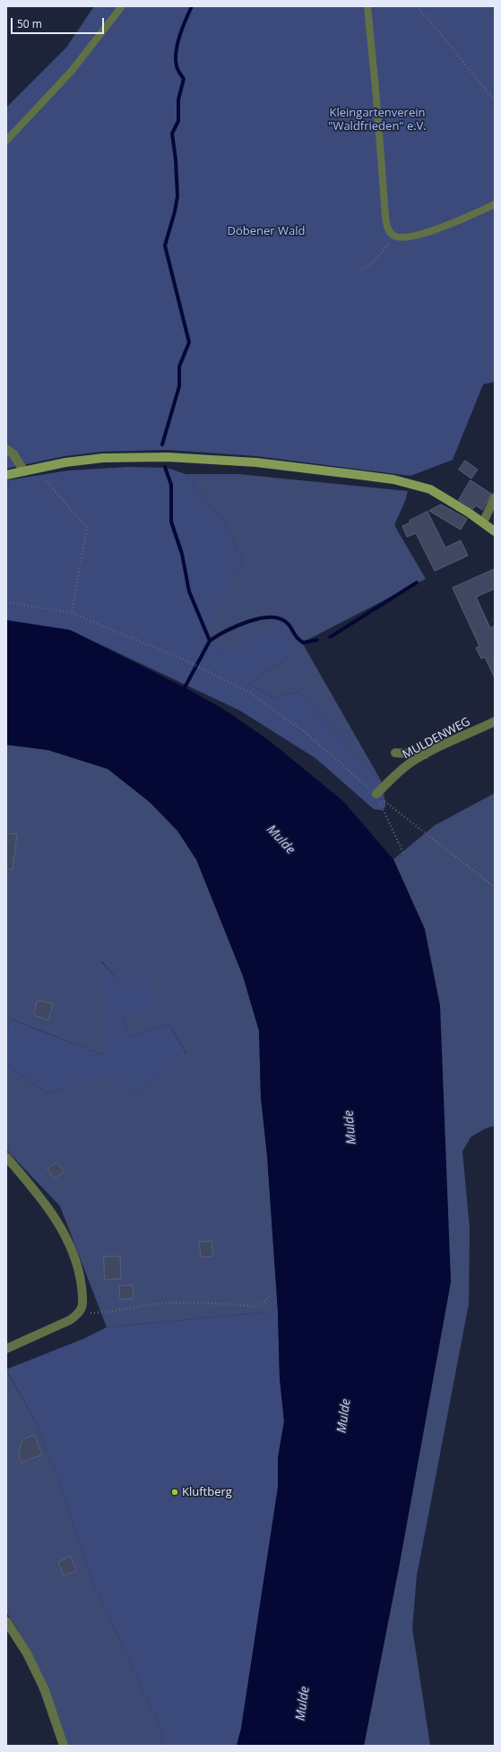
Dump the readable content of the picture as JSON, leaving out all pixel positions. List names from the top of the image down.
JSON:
{
  "streets": {
    "street": ["MULDENWEG"]
  },
  "water": ["Mulde"],
  "parks": ["Kleingartenverein \"Waldfrieden\" e.V.", "Döbener Wald"],
  "places": ["Kluftberg"],
  "scale_bar": "50 m"
}
